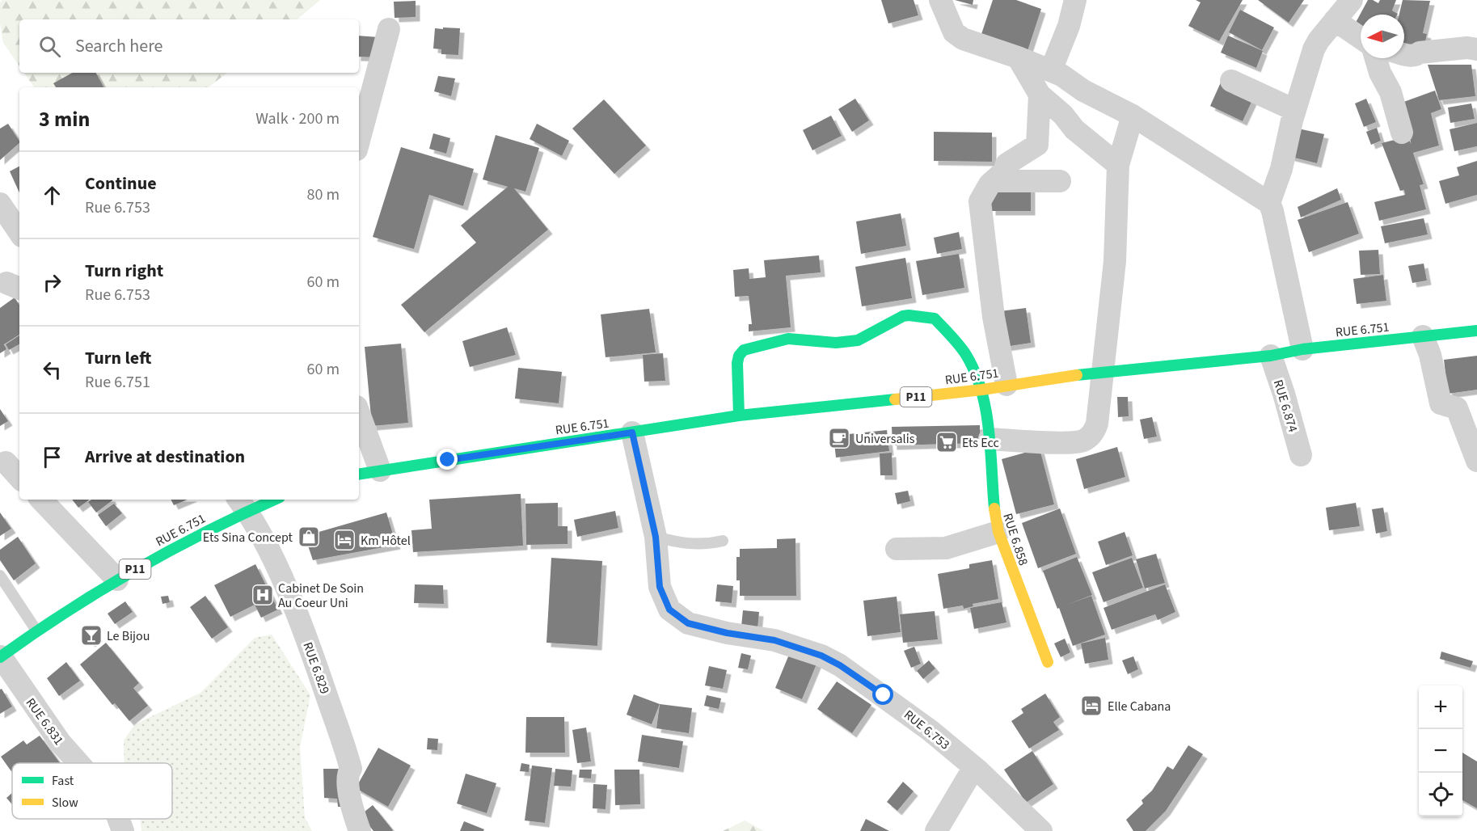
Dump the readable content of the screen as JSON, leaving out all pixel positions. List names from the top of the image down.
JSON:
{
  "streets": {
    "main road": ["RUE 6.751", "P11", "RUE 6.858"],
    "street": [
      "RUE 6.874",
      "RUE 6.829",
      "RUE 6.831",
      "RUE 6.753"
    ]
  },
  "crossings": [
    ["RUE 6.751", "RUE 6.874"],
    ["RUE 6.751", "RUE 6.858"],
    ["RUE 6.751", "RUE 6.829"],
    ["RUE 6.751", "RUE 6.831"],
    ["RUE 6.751", "RUE 6.753"]
  ],
  "places": {
    "cafe": ["Universalis"],
    "supermarket": ["Ets Ecc"],
    "shop": ["Ets Sina Concept"],
    "hotel": ["Km Hôtel", "Elle Cabana"],
    "hospital": ["Cabinet De Soin Au Coeur Uni"],
    "bar": ["Le Bijou"]
  },
  "legend": ["Fast", "Slow"],
  "north": "left",
  "page": {
    "search": "Search here",
    "heading": ["3 min", "Walk · 200 m"],
    "list": [
      ["Continue", "Rue 6.753", "80 m"],
      ["Turn right", "Rue 6.753", "60 m"],
      ["Turn left", "Rue 6.751", "60 m"],
      "Arrive at destination"
    ],
    "map_buttons": ["+", "−"]
  }
}
